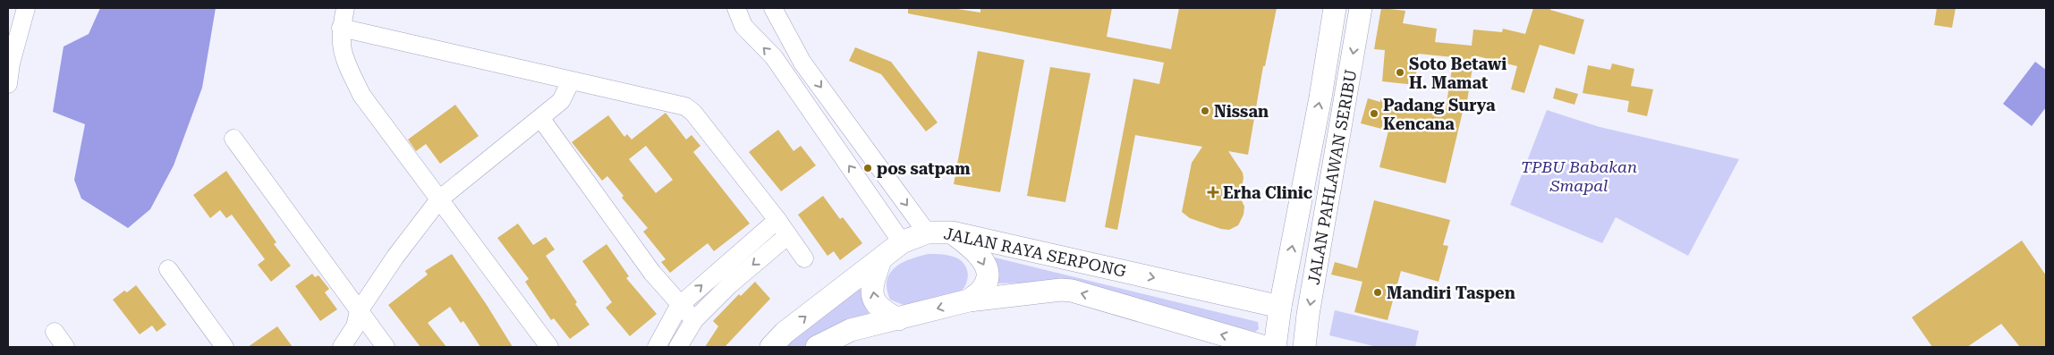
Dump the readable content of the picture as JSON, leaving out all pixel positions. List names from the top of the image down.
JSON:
{
  "streets": {
    "main road": ["JALAN PAHLAWAN SERIBU", "JALAN RAYA SERPONG"]
  },
  "crossings": [
    ["JALAN PAHLAWAN SERIBU", "JALAN RAYA SERPONG"]
  ],
  "parks": ["TPBU Babakan Smapal"],
  "places": {
    "other": [
      "Soto Betawi H. Mamat",
      "Nissan",
      "Padang Surya Kencana",
      "pos satpam",
      "Mandiri Taspen"
    ],
    "health": ["Erha Clinic"]
  }
}
